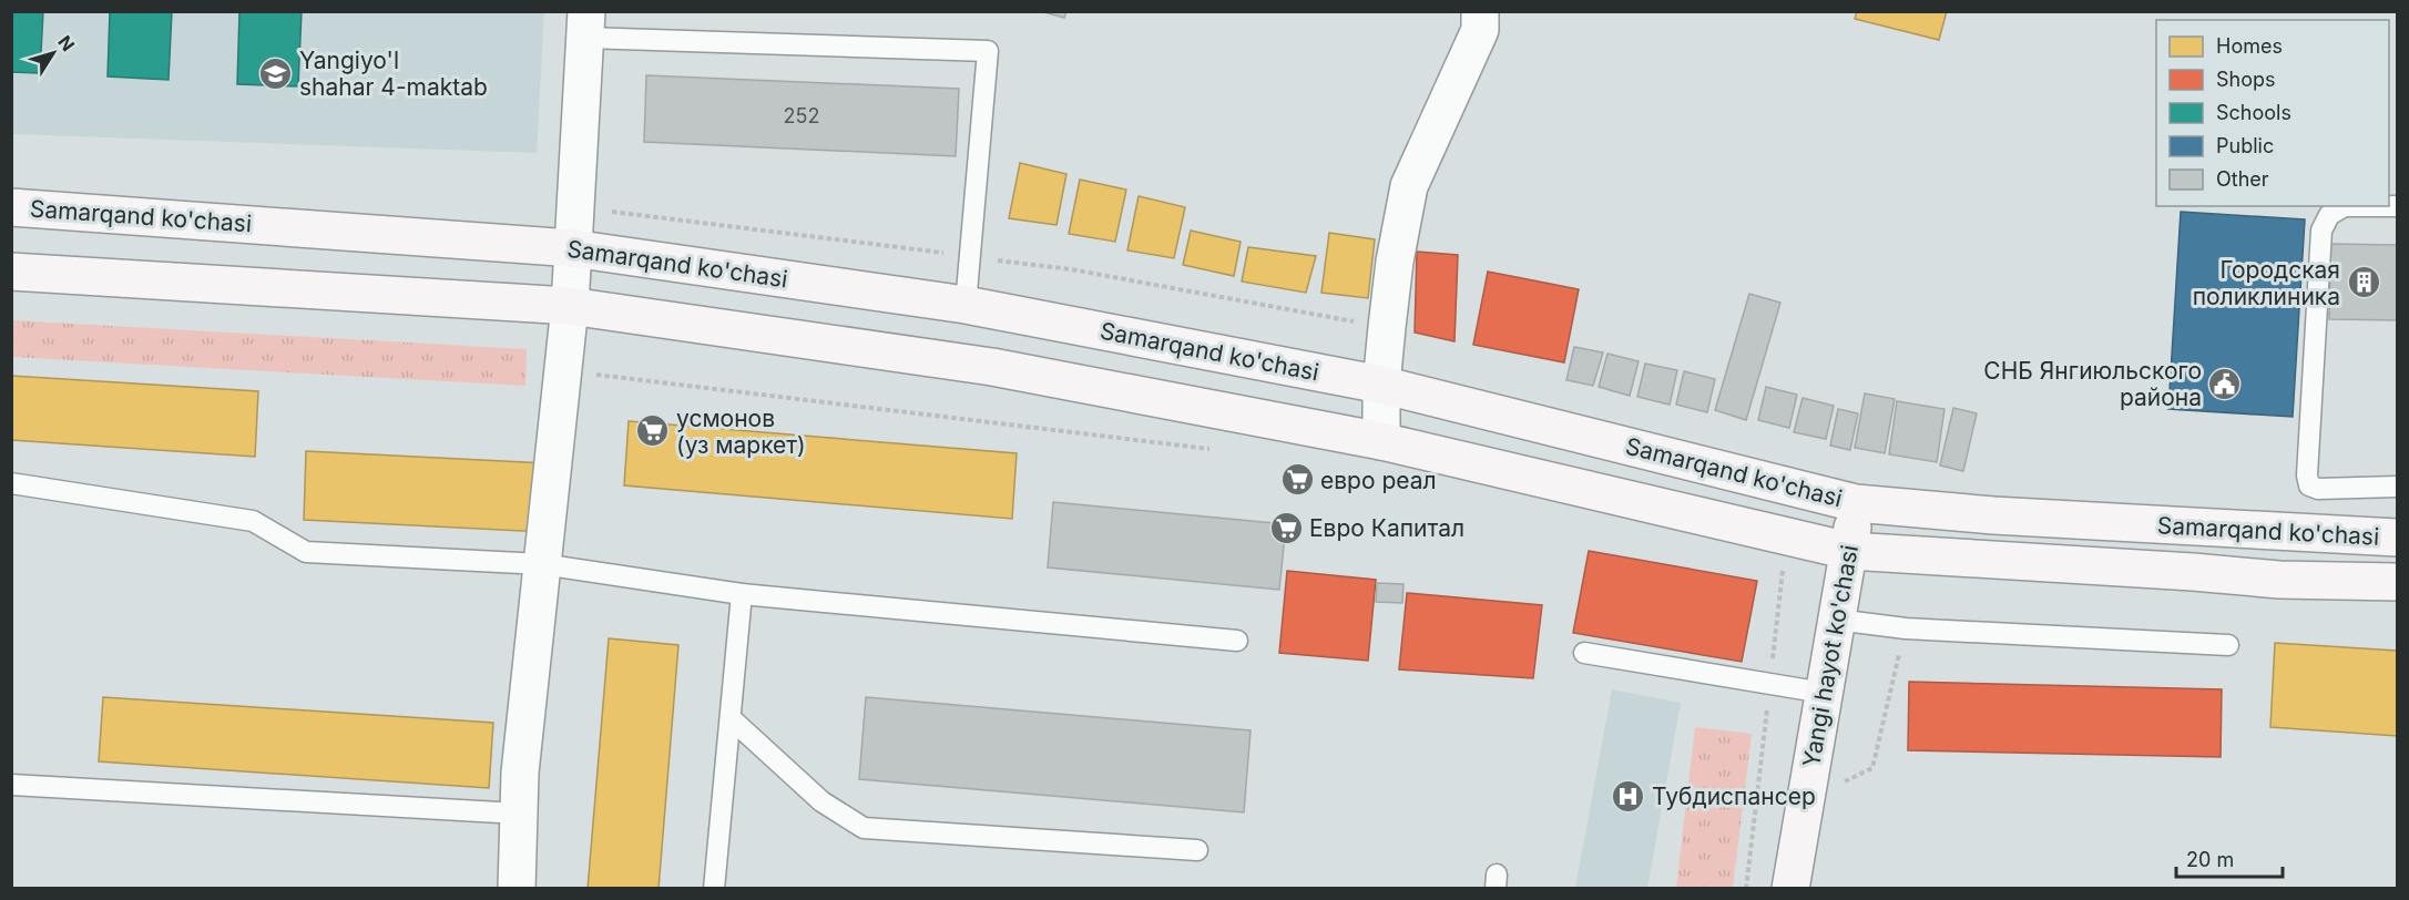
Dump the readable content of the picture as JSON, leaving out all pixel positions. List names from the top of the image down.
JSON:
{
  "streets": {
    "main road": ["Samarqand ko'chasi", "Yangi hayot ko'chasi"]
  },
  "crossings": [
    ["Samarqand ko'chasi", "Yangi hayot ko'chasi"]
  ],
  "places": {
    "school or university": ["Yangiyo'l shahar 4-maktab"],
    "building": ["Городская поликлиника"],
    "public building": ["СНБ Янгиюльского района"],
    "supermarket": ["усмонов (уз маркет)", "евро реал", "Евро Капитал"],
    "hospital": ["Тубдиспансер"]
  },
  "house_numbers": ["252"],
  "legend": [
    "Homes",
    "Shops",
    "Schools",
    "Public",
    "Other"
  ],
  "scale_bar": "20 m",
  "north": "top right"
}
